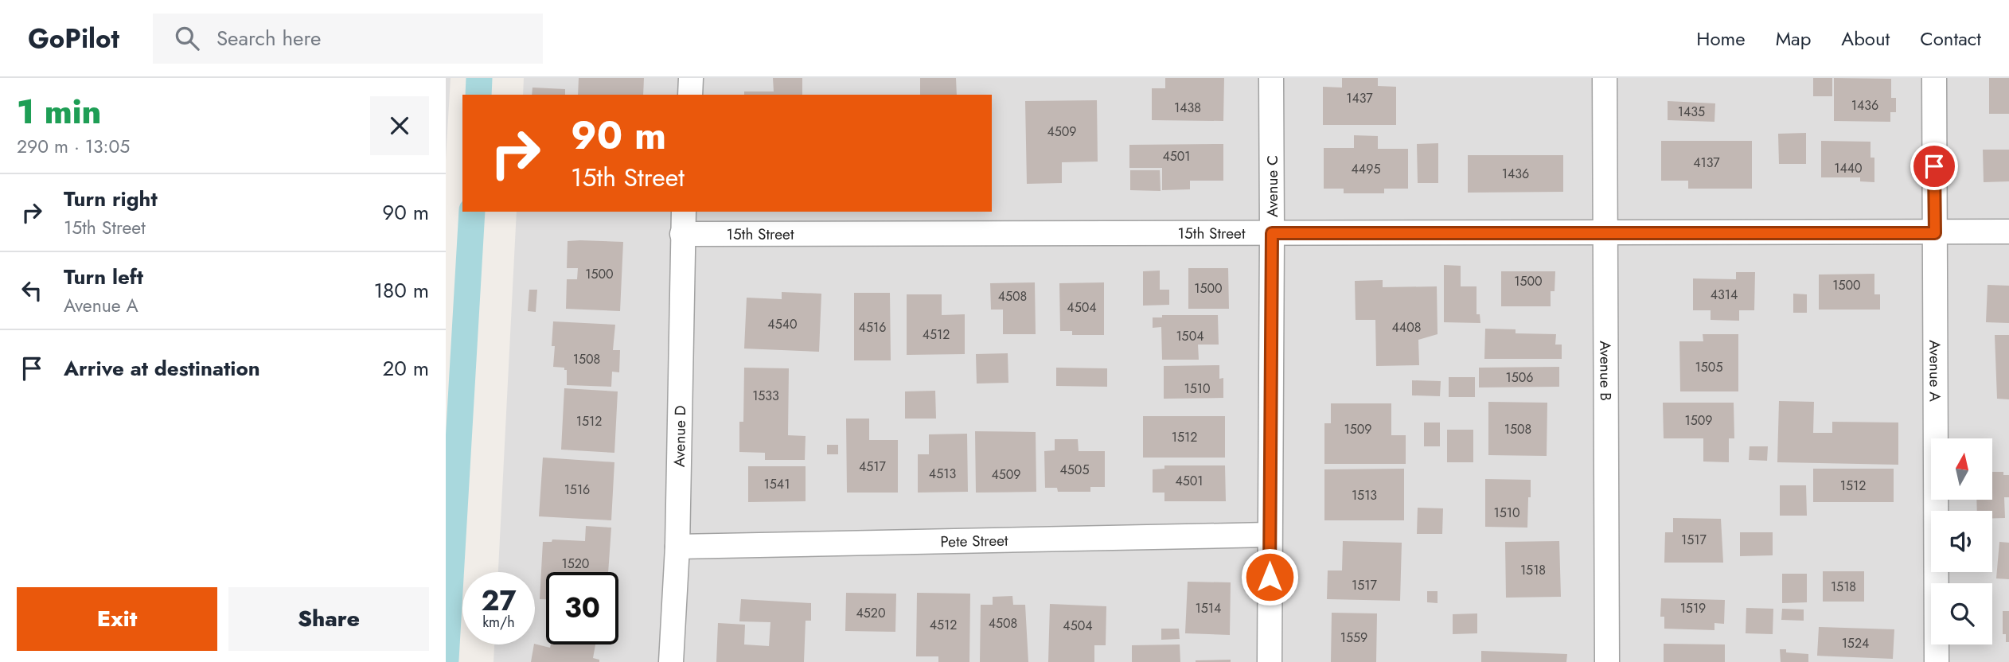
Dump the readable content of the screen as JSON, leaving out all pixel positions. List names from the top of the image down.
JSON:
{
  "streets": {
    "street": [
      "Avenue C",
      "15th Street",
      "Avenue B",
      "Avenue A",
      "Avenue D",
      "Pete Street"
    ]
  },
  "crossings": [
    ["Avenue C", "15th Street"],
    ["Avenue C", "Pete Street"],
    ["15th Street", "Avenue B"],
    ["15th Street", "Avenue A"],
    ["15th Street", "Avenue D"],
    ["Avenue D", "Pete Street"]
  ],
  "house_numbers": [
    "1437",
    "1436",
    "1438",
    "1435",
    "4509",
    "4501",
    "4137",
    "1440",
    "4495",
    "1436",
    "1500",
    "1500",
    "1500",
    "1500",
    "4314",
    "4508",
    "4504",
    "4540",
    "4516",
    "4408",
    "4512",
    "1504",
    "1508",
    "1505",
    "1506",
    "1510",
    "1533",
    "1509",
    "1512",
    "1509",
    "1508",
    "1512",
    "4517",
    "4505",
    "4513",
    "4509",
    "4501",
    "1541",
    "1512",
    "1516",
    "1513",
    "1510",
    "1517",
    "1520",
    "1518",
    "1517",
    "1518",
    "1514",
    "1519",
    "4520",
    "4508",
    "4512",
    "4504",
    "1559",
    "1524"
  ],
  "north": "top",
  "page": {
    "header": "GoPilot",
    "search": "Search here",
    "nav": [
      "Home",
      "Map",
      "About",
      "Contact"
    ],
    "heading": ["1 min", "290 m · 13:05"],
    "turn": ["90 m", "15th Street"],
    "list": [
      {
        "name": "Turn right",
        "note": "15th Street",
        "value": "90 m"
      },
      {
        "name": "Turn left",
        "note": "Avenue A",
        "value": "180 m"
      },
      {
        "name": "Arrive at destination",
        "value": "20 m"
      }
    ],
    "speed": "27 km/h",
    "limit": "30",
    "buttons": ["Exit", "Share"]
  }
}
